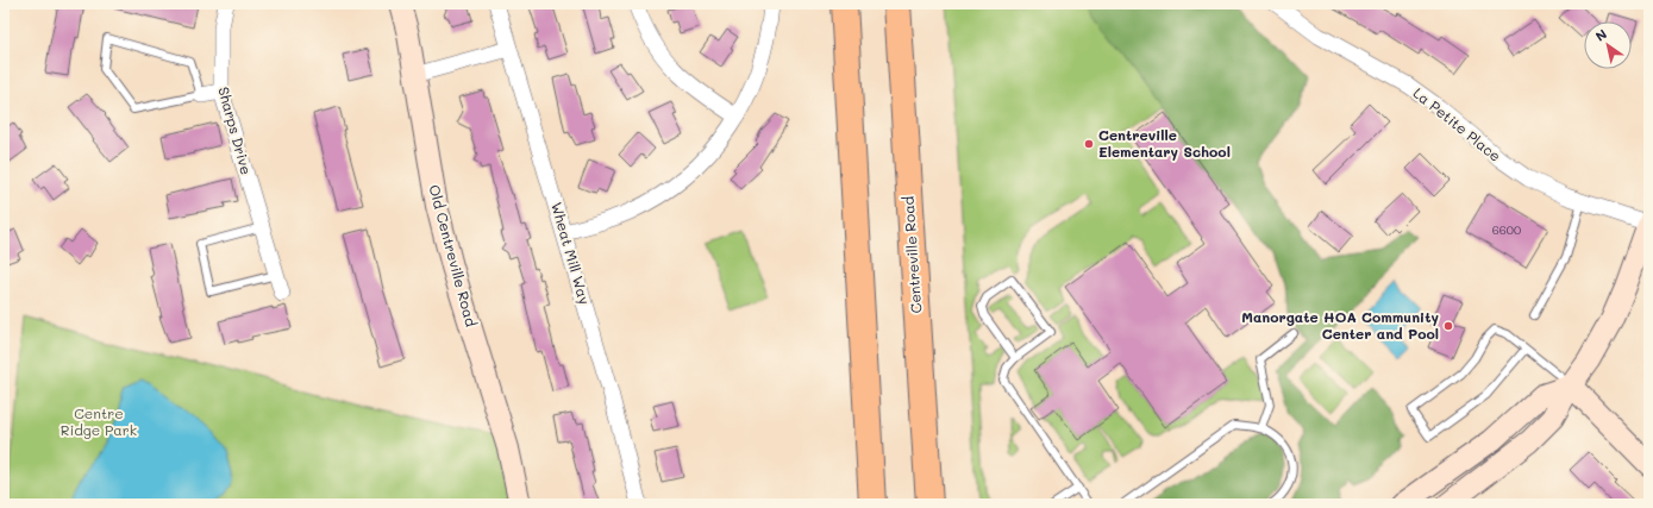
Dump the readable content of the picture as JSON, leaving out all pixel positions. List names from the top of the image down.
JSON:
{
  "streets": {
    "highway": ["Centreville Road"],
    "street": [
      "La Petite Place",
      "Sharps Drive",
      "Wheat Mill Way",
      "Old Centreville Road"
    ]
  },
  "parks": ["Centre Ridge Park"],
  "places": ["Centreville Elementary School", "Manorgate HOA Community Center and Pool"],
  "house_numbers": ["6600"],
  "north": "top left"
}
